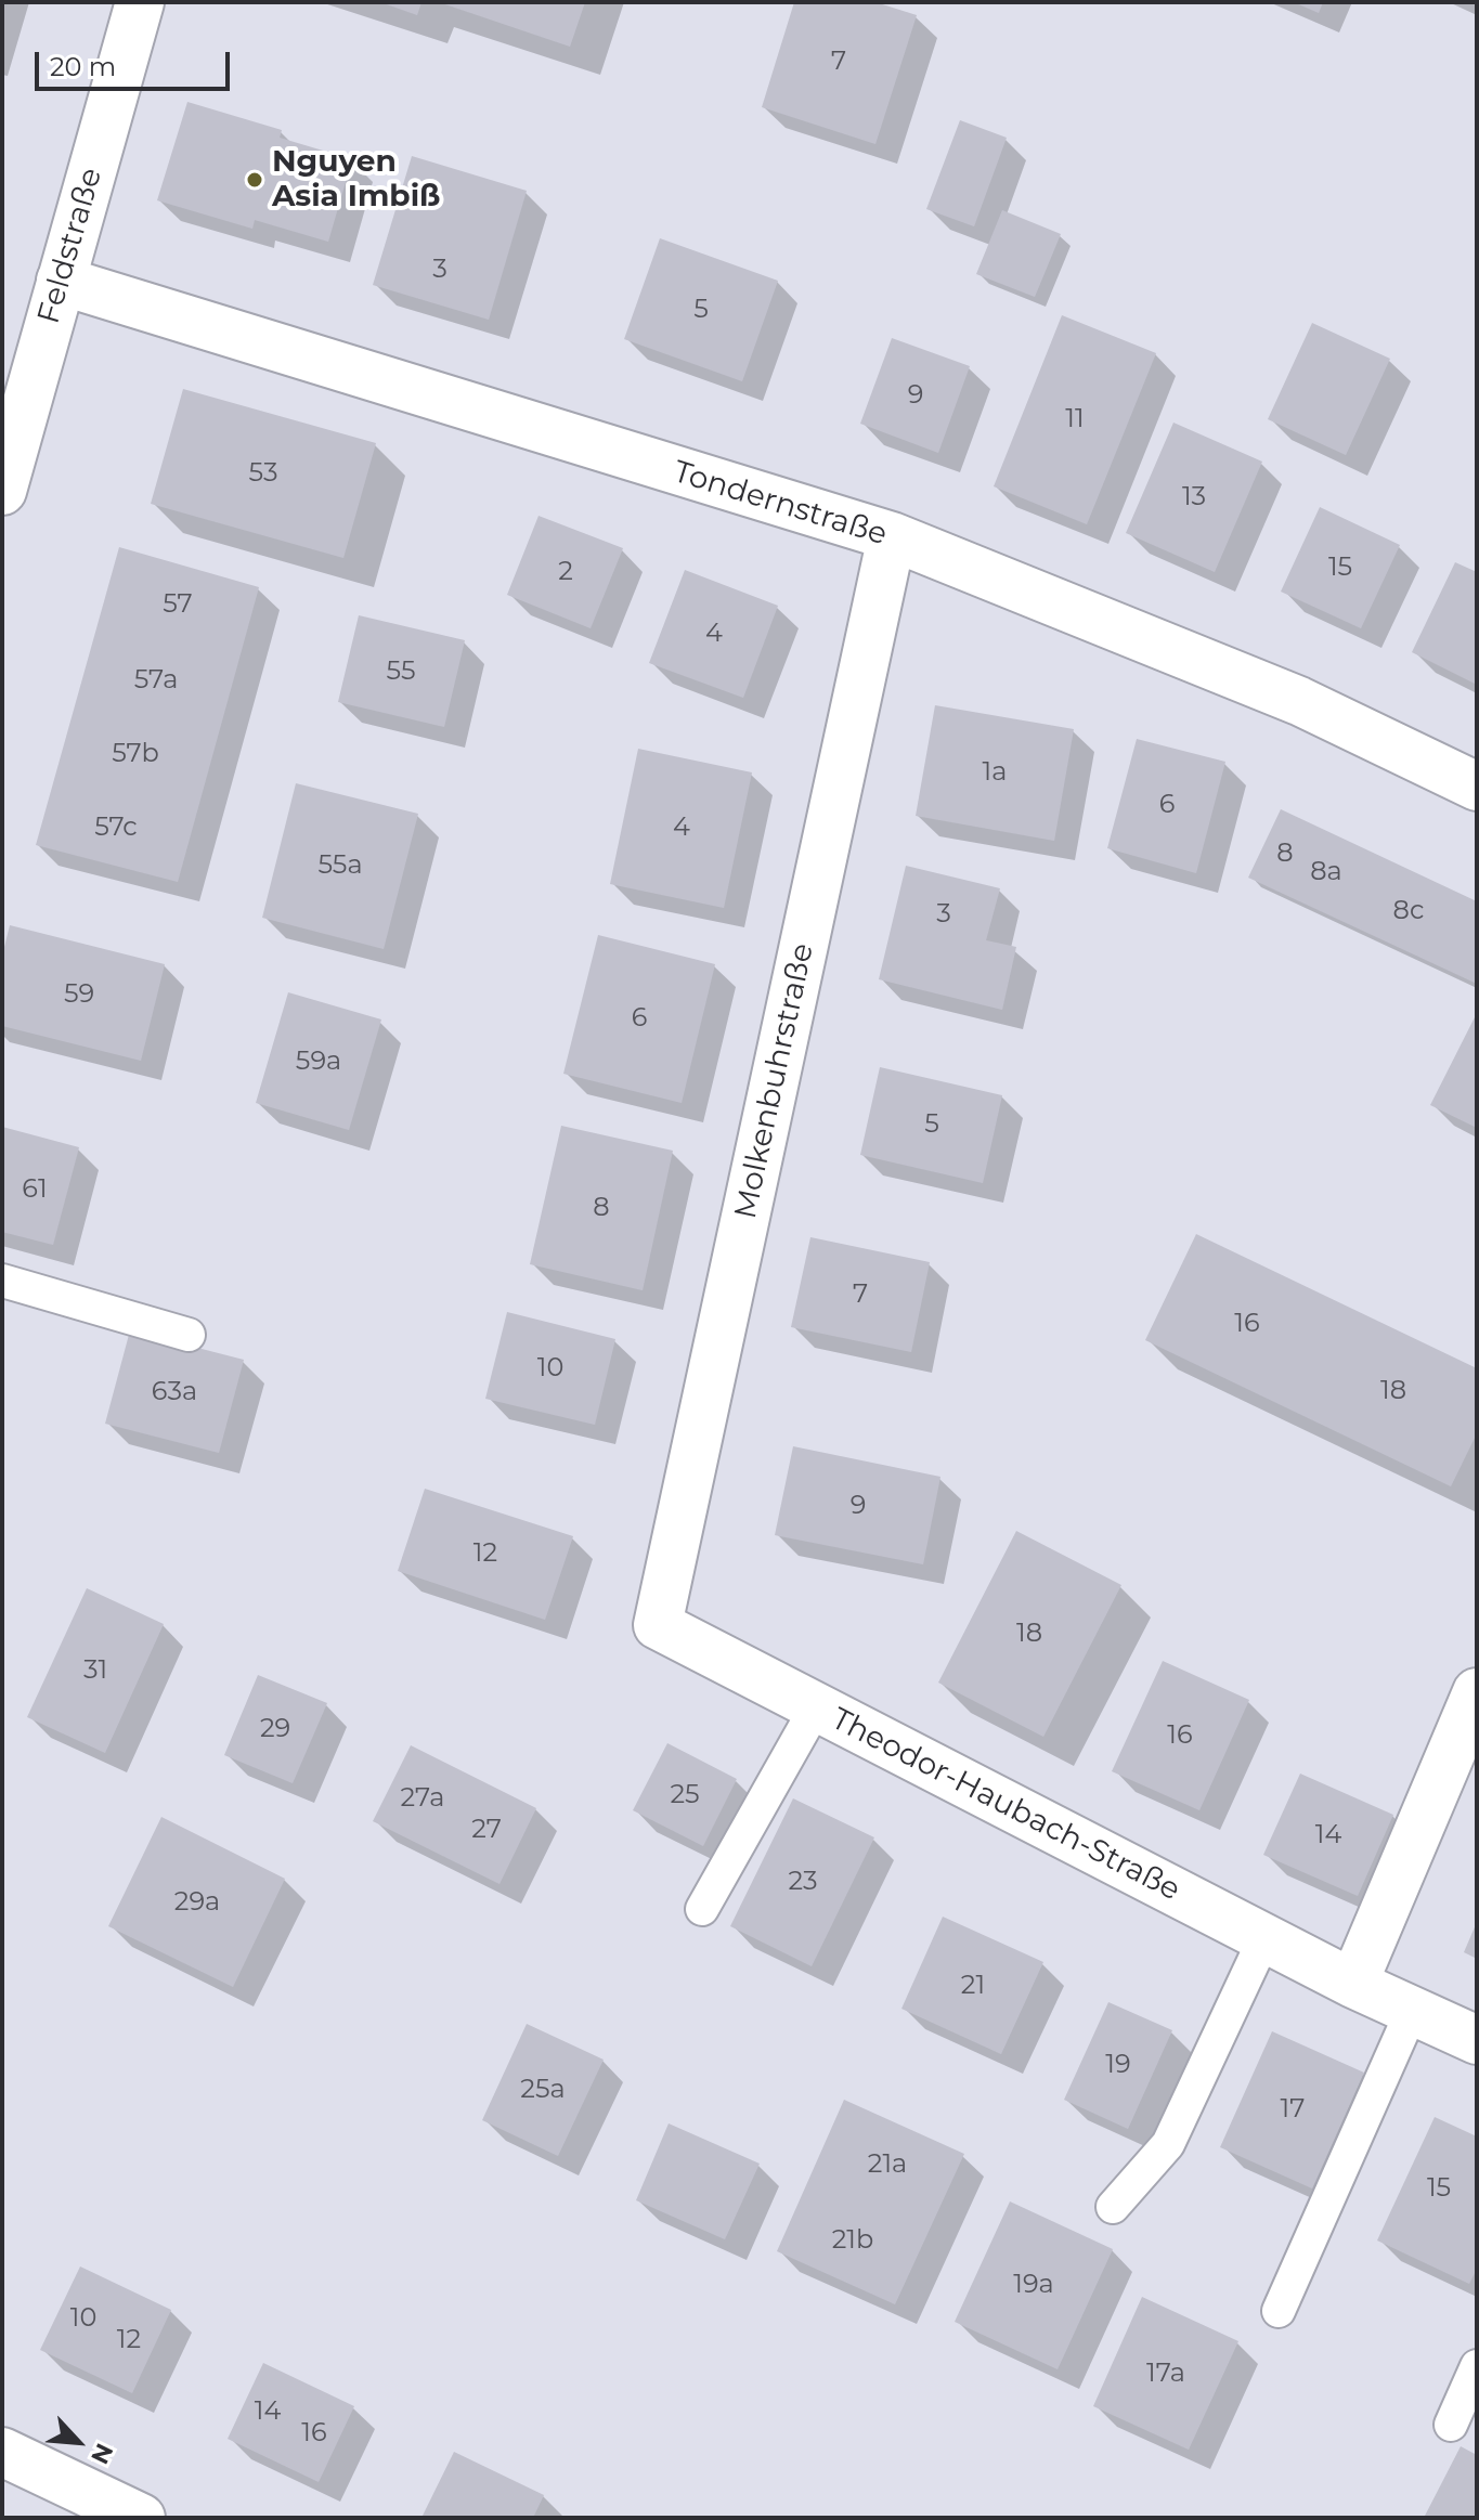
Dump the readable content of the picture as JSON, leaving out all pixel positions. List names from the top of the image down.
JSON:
{
  "streets": {
    "street": [
      "Feldstraße",
      "Tondernstraße",
      "Molkenbuhrstraße",
      "Theodor-Haubach-Straße"
    ]
  },
  "crossings": [
    ["Feldstraße", "Tondernstraße"],
    ["Tondernstraße", "Molkenbuhrstraße"],
    ["Molkenbuhrstraße", "Theodor-Haubach-Straße"]
  ],
  "places": ["Nguyen Asia Imbiß"],
  "house_numbers": [
    "7",
    "3",
    "5",
    "9",
    "11",
    "53",
    "13",
    "15",
    "2",
    "57",
    "4",
    "55",
    "57a",
    "57b",
    "1a",
    "6",
    "57c",
    "4",
    "8",
    "55a",
    "8a",
    "8c",
    "3",
    "59",
    "6",
    "59a",
    "5",
    "61",
    "8",
    "7",
    "16",
    "10",
    "18",
    "63a",
    "9",
    "12",
    "18",
    "31",
    "29",
    "16",
    "25",
    "27a",
    "27",
    "14",
    "23",
    "29a",
    "21",
    "19",
    "25a",
    "17",
    "21a",
    "15",
    "21b",
    "19a",
    "10",
    "12",
    "17a",
    "14",
    "16"
  ],
  "scale_bar": "20 m",
  "north": "bottom right"
}
